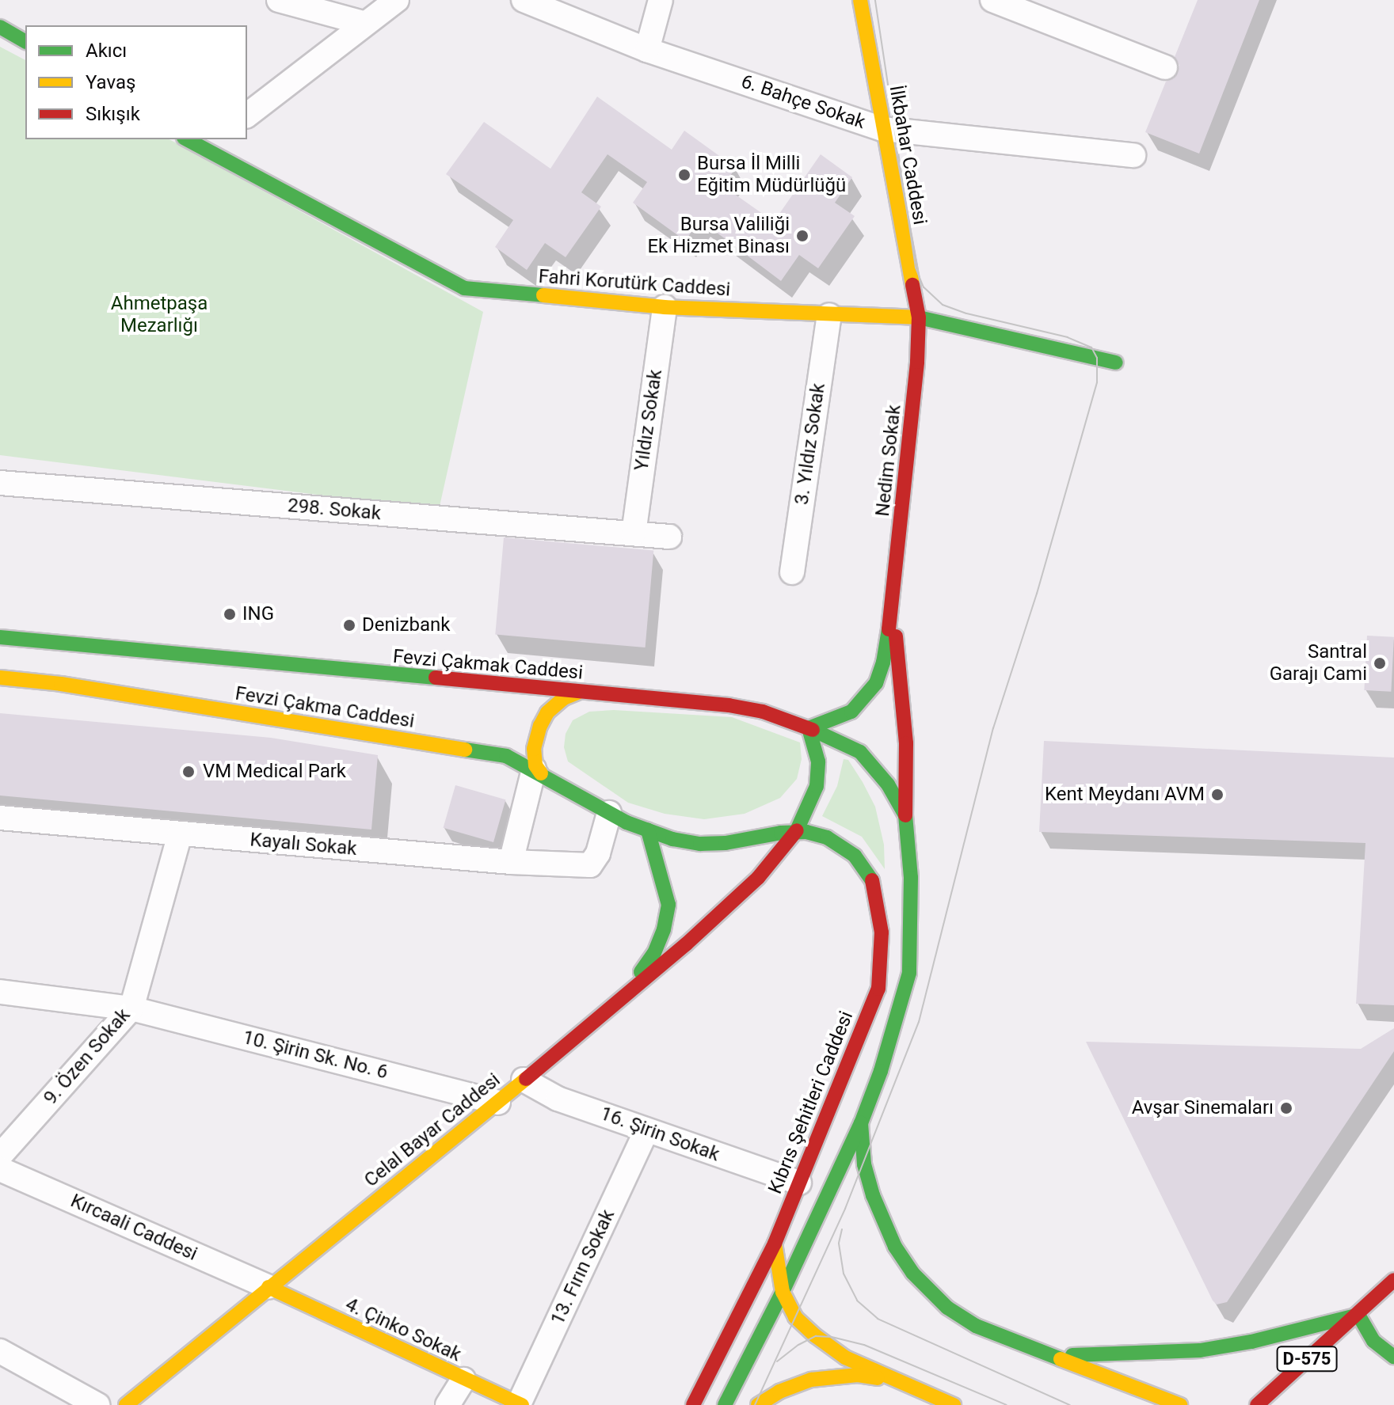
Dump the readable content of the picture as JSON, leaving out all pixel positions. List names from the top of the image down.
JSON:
{
  "streets": {
    "main road": [
      "İlkbahar Caddesi",
      "Fahri Korutürk Caddesi",
      "Nedim Sokak",
      "Fevzi Çakmak Caddesi",
      "Fevzi Çakma Caddesi",
      "Kıbrıs Şehitleri Caddesi",
      "Celal Bayar Caddesi",
      "4. Çinko Sokak",
      "D-575"
    ],
    "street": [
      "6. Bahçe Sokak",
      "Yıldız Sokak",
      "3. Yıldız Sokak",
      "298. Sokak",
      "Kayalı Sokak",
      "10. Şirin Sk. No. 6",
      "9. Özen Sokak",
      "16. Şirin Sokak",
      "Kırcaali Caddesi",
      "13. Fırın Sokak"
    ]
  },
  "crossings": [
    ["6. Bahçe Sokak", "İlkbahar Caddesi"],
    ["İlkbahar Caddesi", "Fahri Korutürk Caddesi"],
    ["İlkbahar Caddesi", "Nedim Sokak"],
    ["Fahri Korutürk Caddesi", "Yıldız Sokak"],
    ["Fahri Korutürk Caddesi", "3. Yıldız Sokak"],
    ["Fahri Korutürk Caddesi", "Nedim Sokak"],
    ["Yıldız Sokak", "298. Sokak"],
    ["Fevzi Çakmak Caddesi", "Celal Bayar Caddesi"],
    ["Fevzi Çakma Caddesi", "Kayalı Sokak"],
    ["Kayalı Sokak", "9. Özen Sokak"],
    ["10. Şirin Sk. No. 6", "9. Özen Sokak"],
    ["10. Şirin Sk. No. 6", "Celal Bayar Caddesi"],
    ["Kıbrıs Şehitleri Caddesi", "Celal Bayar Caddesi"],
    ["Kıbrıs Şehitleri Caddesi", "16. Şirin Sokak"],
    ["Celal Bayar Caddesi", "16. Şirin Sokak"],
    ["Celal Bayar Caddesi", "Kırcaali Caddesi"],
    ["Celal Bayar Caddesi", "4. Çinko Sokak"],
    ["16. Şirin Sokak", "13. Fırın Sokak"],
    ["Kırcaali Caddesi", "4. Çinko Sokak"],
    ["13. Fırın Sokak", "4. Çinko Sokak"]
  ],
  "parks": ["Ahmetpaşa Mezarlığı"],
  "places": [
    "Bursa İl Milli Eğitim Müdürlüğü",
    "Bursa Valiliği Ek Hizmet Binası",
    "ING",
    "Denizbank",
    "Santral Garajı Cami",
    "VM Medical Park",
    "Kent Meydanı AVM",
    "Avşar Sinemaları"
  ],
  "legend": ["Akıcı", "Yavaş", "Sıkışık"]
}
